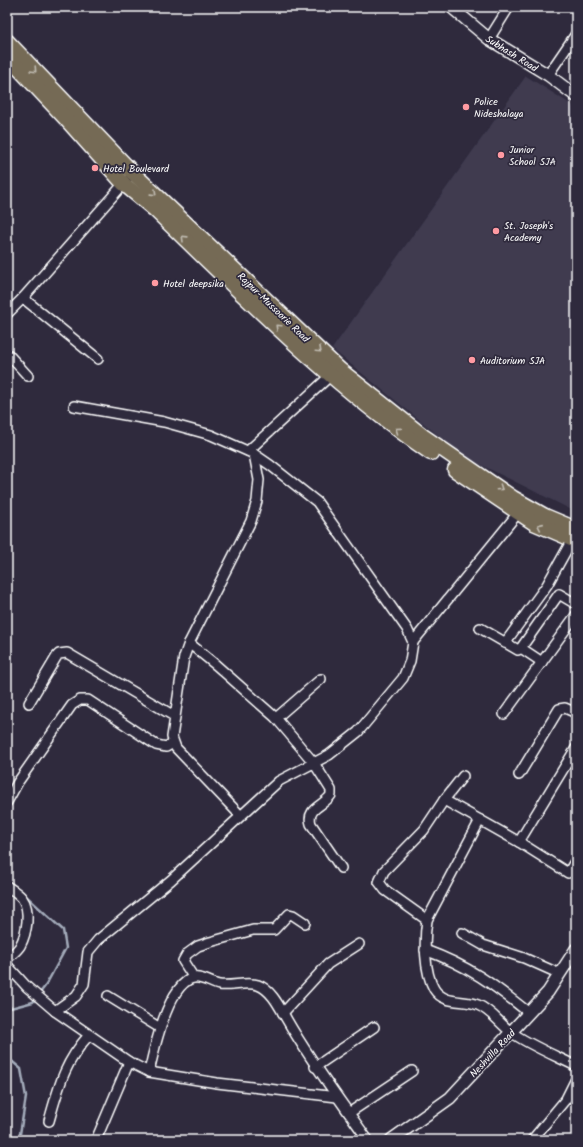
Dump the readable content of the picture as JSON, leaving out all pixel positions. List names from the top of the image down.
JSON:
{
  "streets": {
    "main road": ["Rajpur-Mussoorie Road"],
    "street": ["Subhash Road", "Neshvilla Road"]
  },
  "places": [
    "Police Nideshalaya",
    "Junior School SJA",
    "Hotel Boulevard",
    "St. Joseph's Academy",
    "Hotel deepsika",
    "Auditorium SJA"
  ]
}
